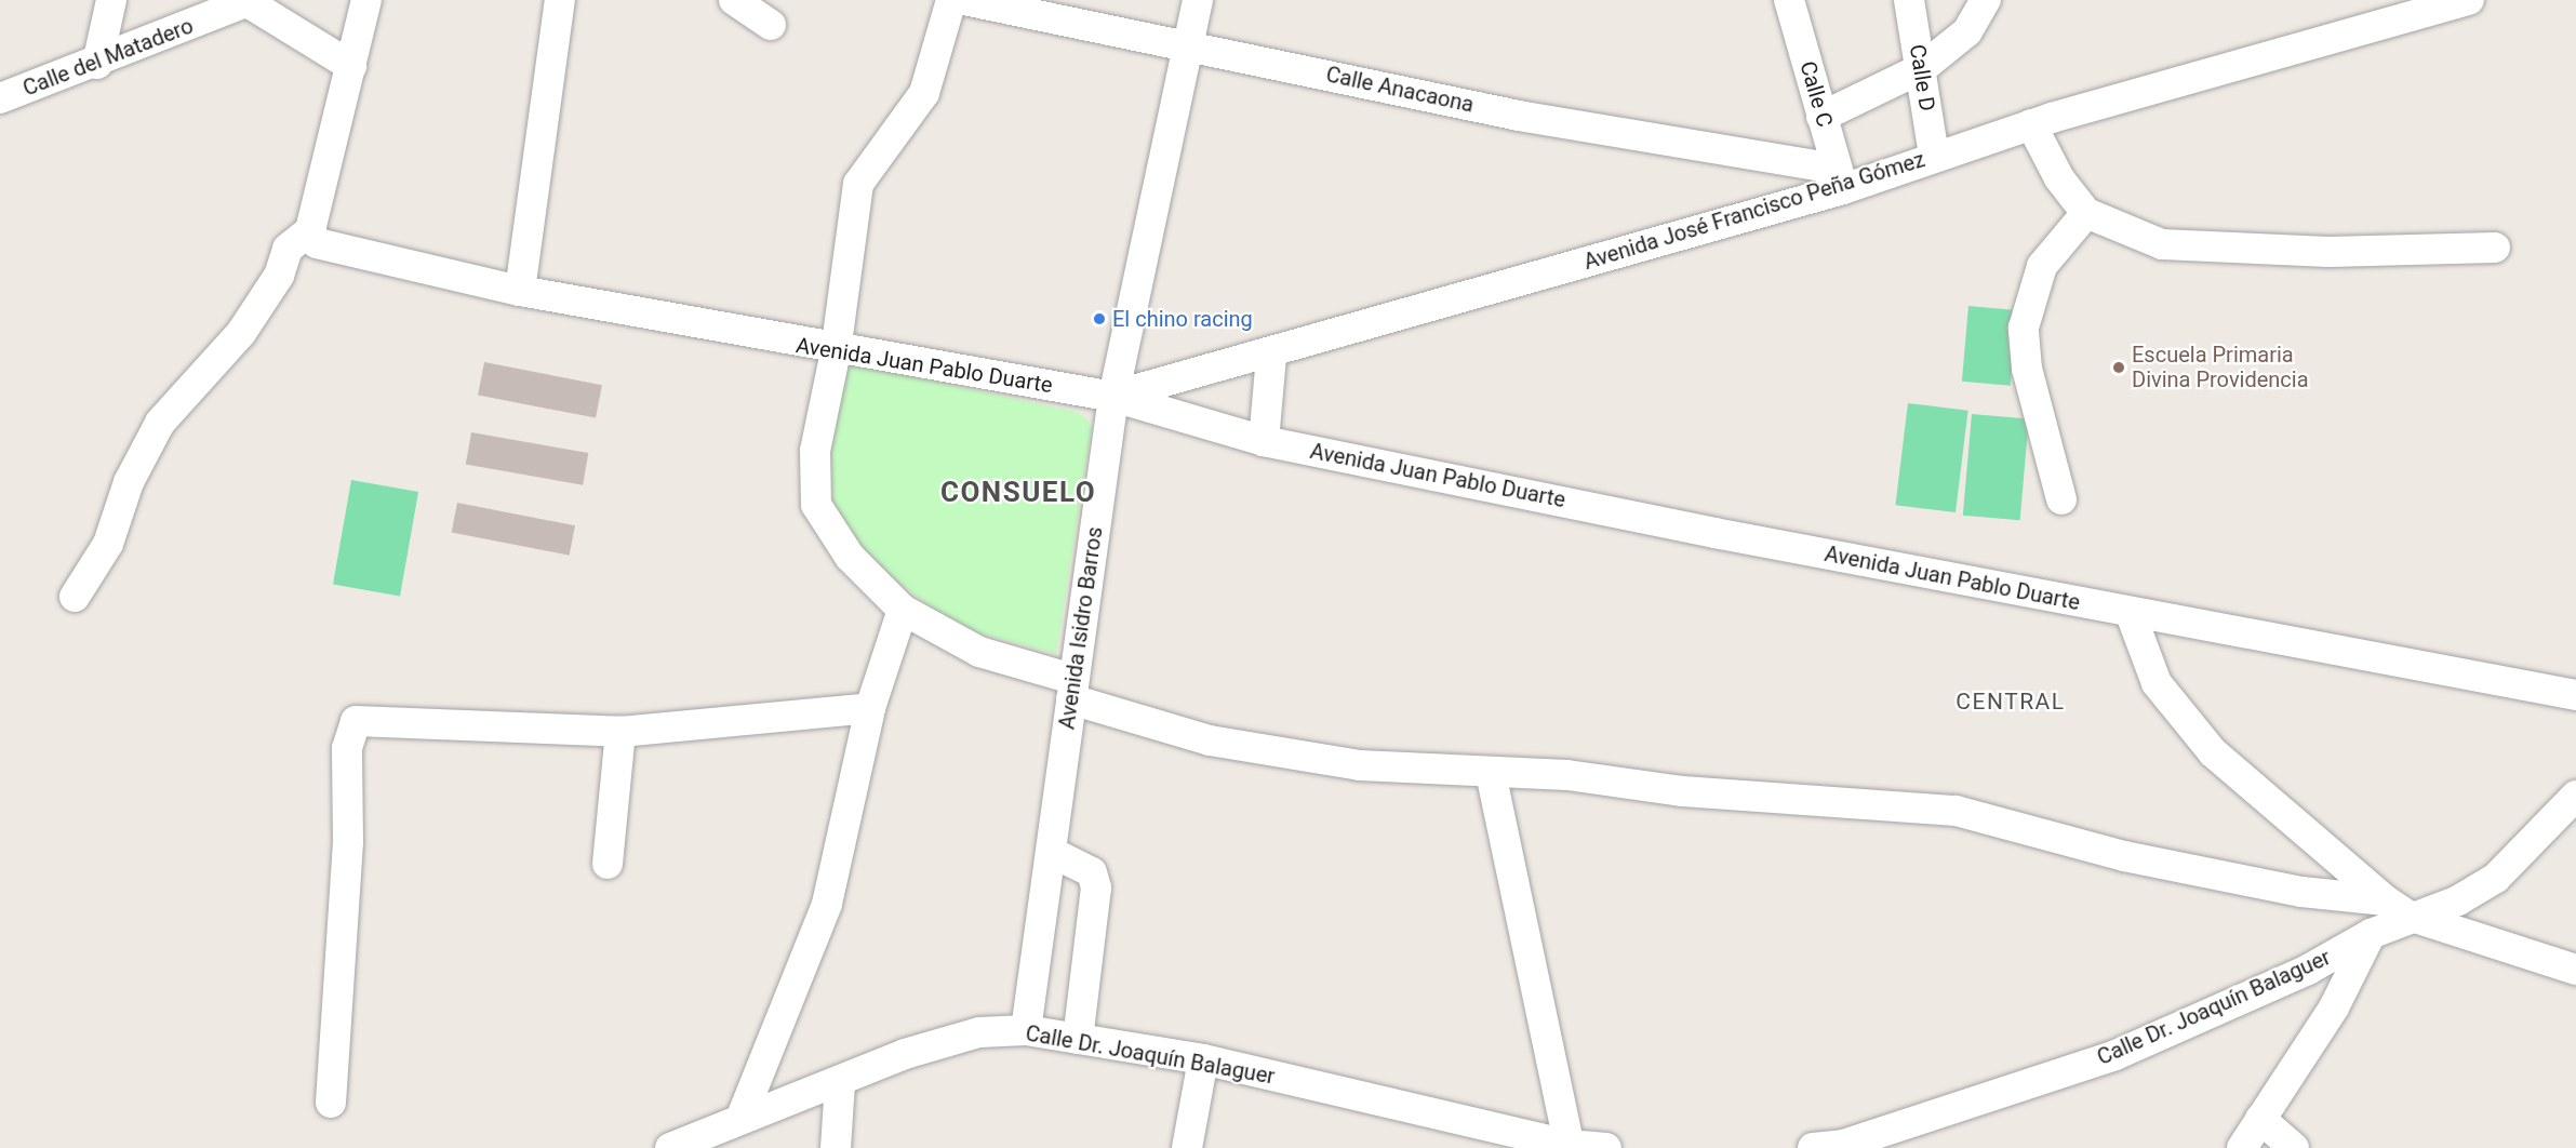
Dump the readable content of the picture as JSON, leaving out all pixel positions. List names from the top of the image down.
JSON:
{
  "streets": {
    "street": [
      "Calle del Matadero",
      "Calle D",
      "Calle Anacaona",
      "Calle C",
      "Avenida José Francisco Peña Gómez",
      "Avenida Juan Pablo Duarte",
      "Avenida Isidro Barros",
      "Calle Dr. Joaquín Balaguer"
    ]
  },
  "crossings": [
    ["Calle D", "Avenida José Francisco Peña Gómez"],
    ["Calle Anacaona", "Calle C"],
    ["Calle Anacaona", "Avenida José Francisco Peña Gómez"],
    ["Calle Anacaona", "Avenida Isidro Barros"],
    ["Calle C", "Avenida José Francisco Peña Gómez"],
    ["Avenida José Francisco Peña Gómez", "Avenida Juan Pablo Duarte"],
    ["Avenida José Francisco Peña Gómez", "Avenida Isidro Barros"],
    ["Avenida Juan Pablo Duarte", "Avenida Isidro Barros"],
    ["Avenida Isidro Barros", "Calle Dr. Joaquín Balaguer"]
  ],
  "districts": ["CONSUELO", "CENTRAL"],
  "places": ["El chino racing", "Escuela Primaria Divina Providencia"]
}
